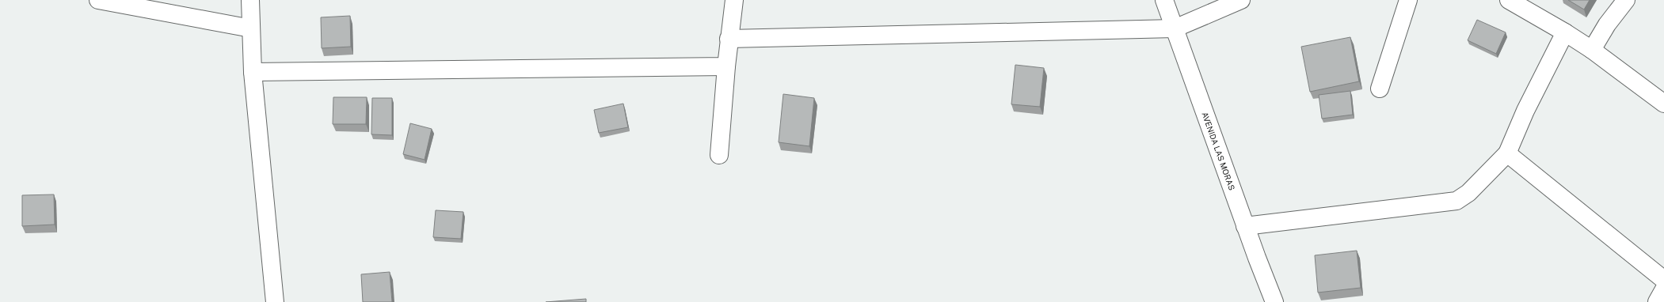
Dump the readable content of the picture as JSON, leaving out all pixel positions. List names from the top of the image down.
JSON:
{
  "streets": {
    "street": ["AVENIDA LAS MORAS"]
  }
}
